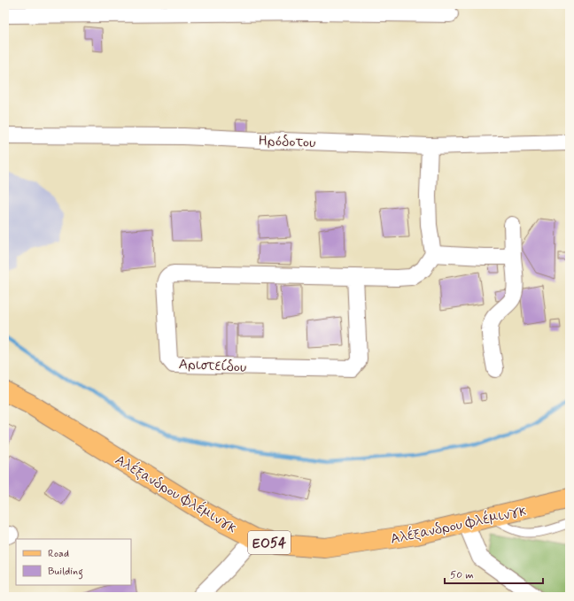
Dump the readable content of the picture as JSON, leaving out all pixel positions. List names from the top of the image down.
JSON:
{
  "streets": {
    "main road": ["Αλέξανδρου Φλέμινγκ", "ΕΟ54"],
    "street": ["Ηρόδοτου", "Αριστείδου"]
  },
  "legend": ["Road", "Building"],
  "scale_bar": "50 m"
}
